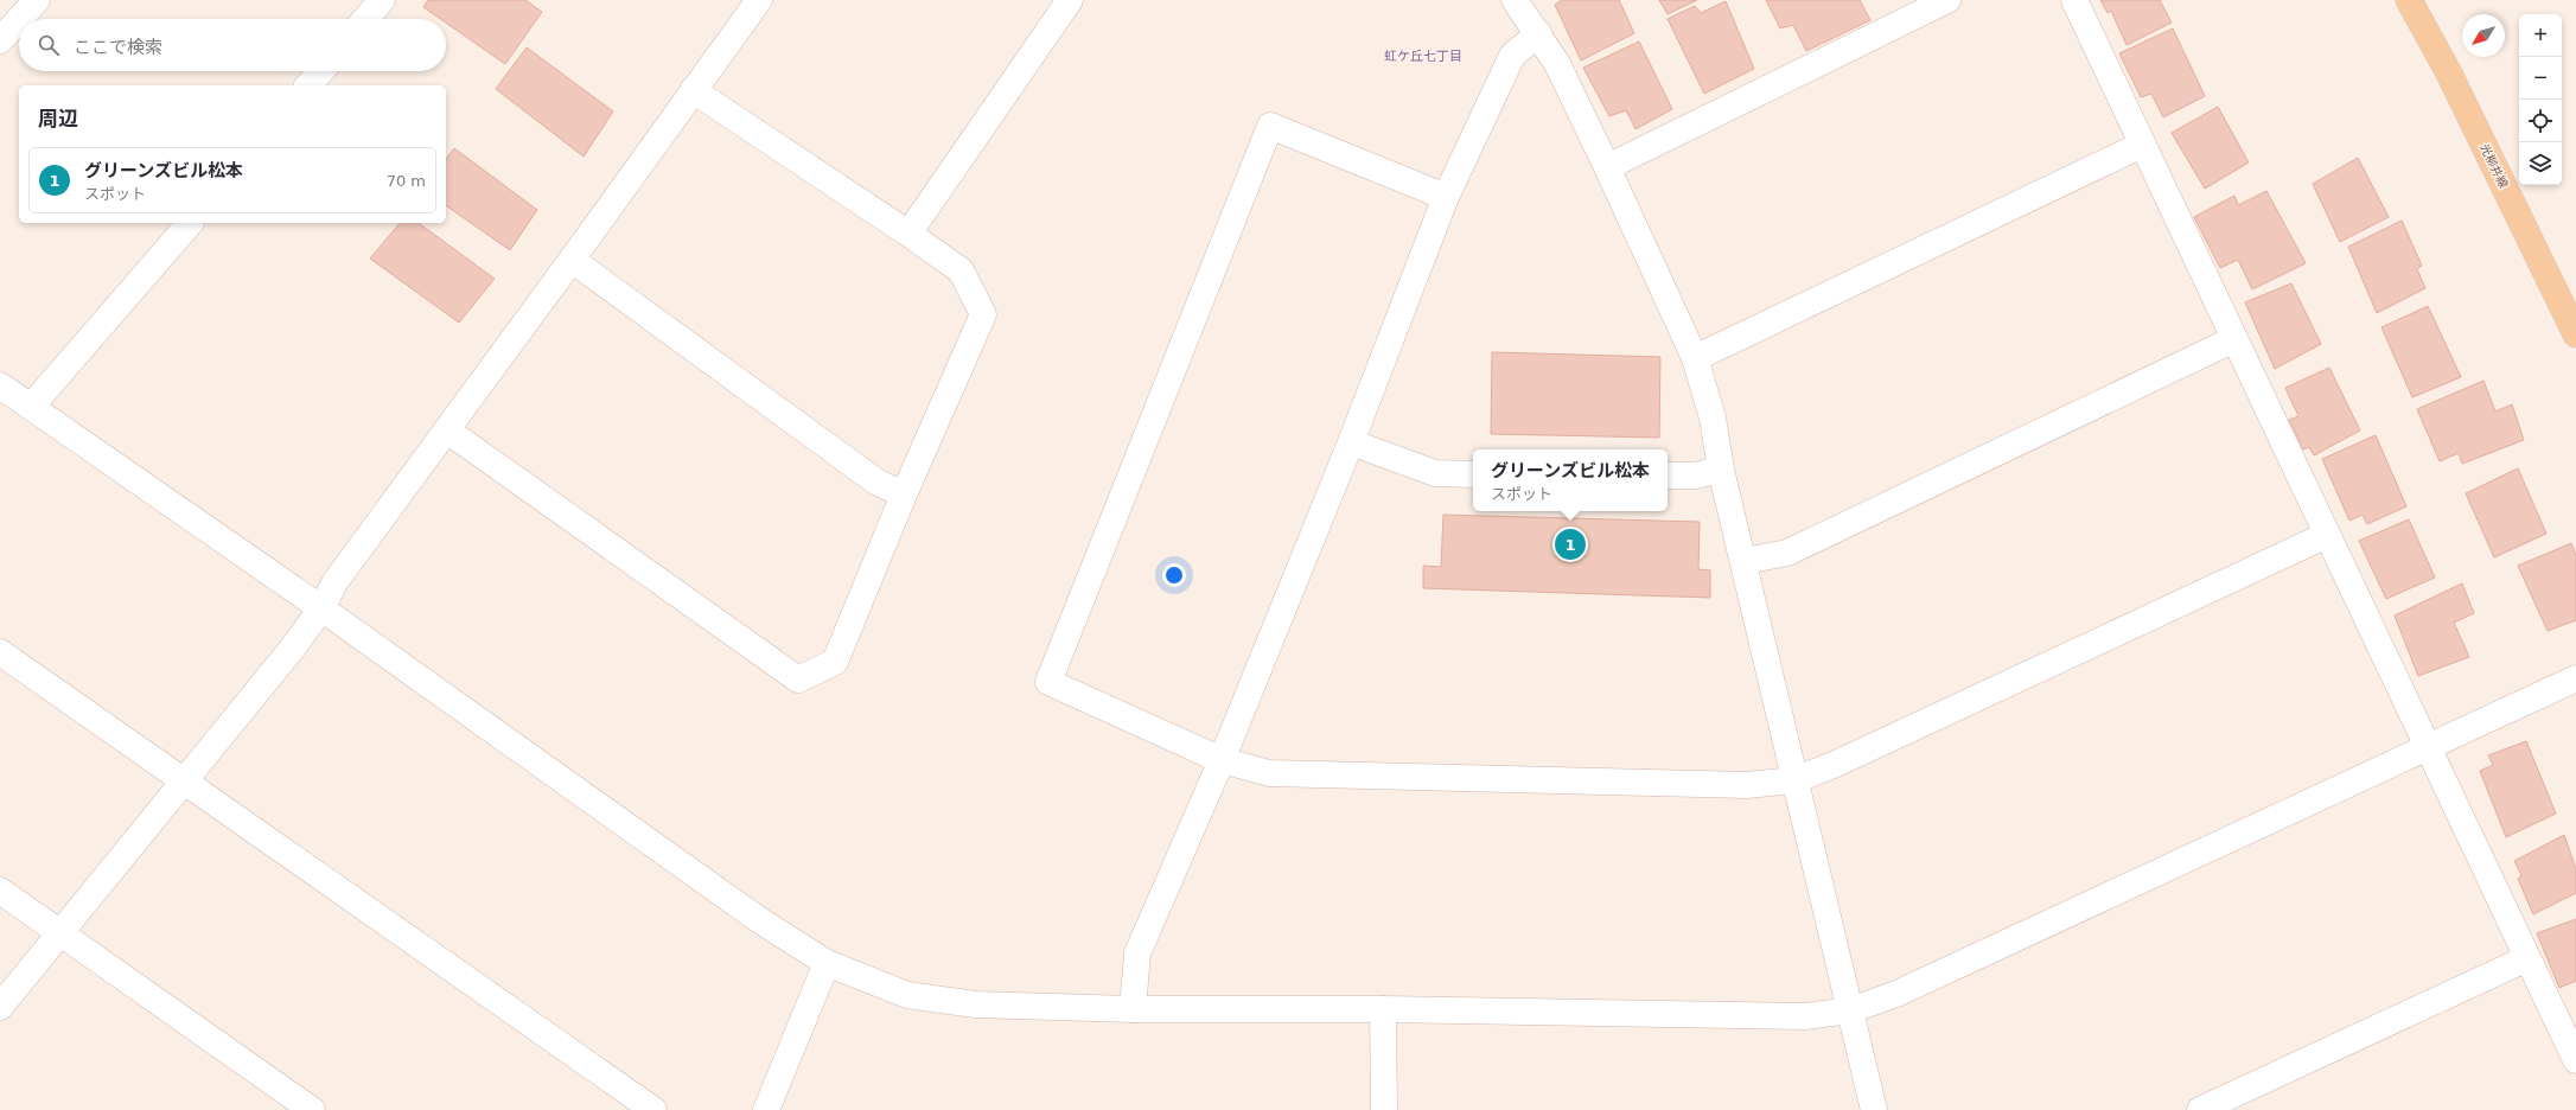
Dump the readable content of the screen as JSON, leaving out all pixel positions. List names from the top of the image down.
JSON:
{
  "streets": {
    "main road": ["光柳井線"]
  },
  "districts": ["虹ケ丘七丁目"],
  "north": "bottom left",
  "page": {
    "map_buttons": ["+", "−"],
    "search": "ここで検索",
    "heading": "周辺",
    "list": [
      {
        "mark": "1",
        "name": "グリーンズビル松本",
        "note": "スポット",
        "value": "70 m"
      }
    ],
    "popup": ["グリーンズビル松本", "スポット"],
    "pins": "1"
  }
}
